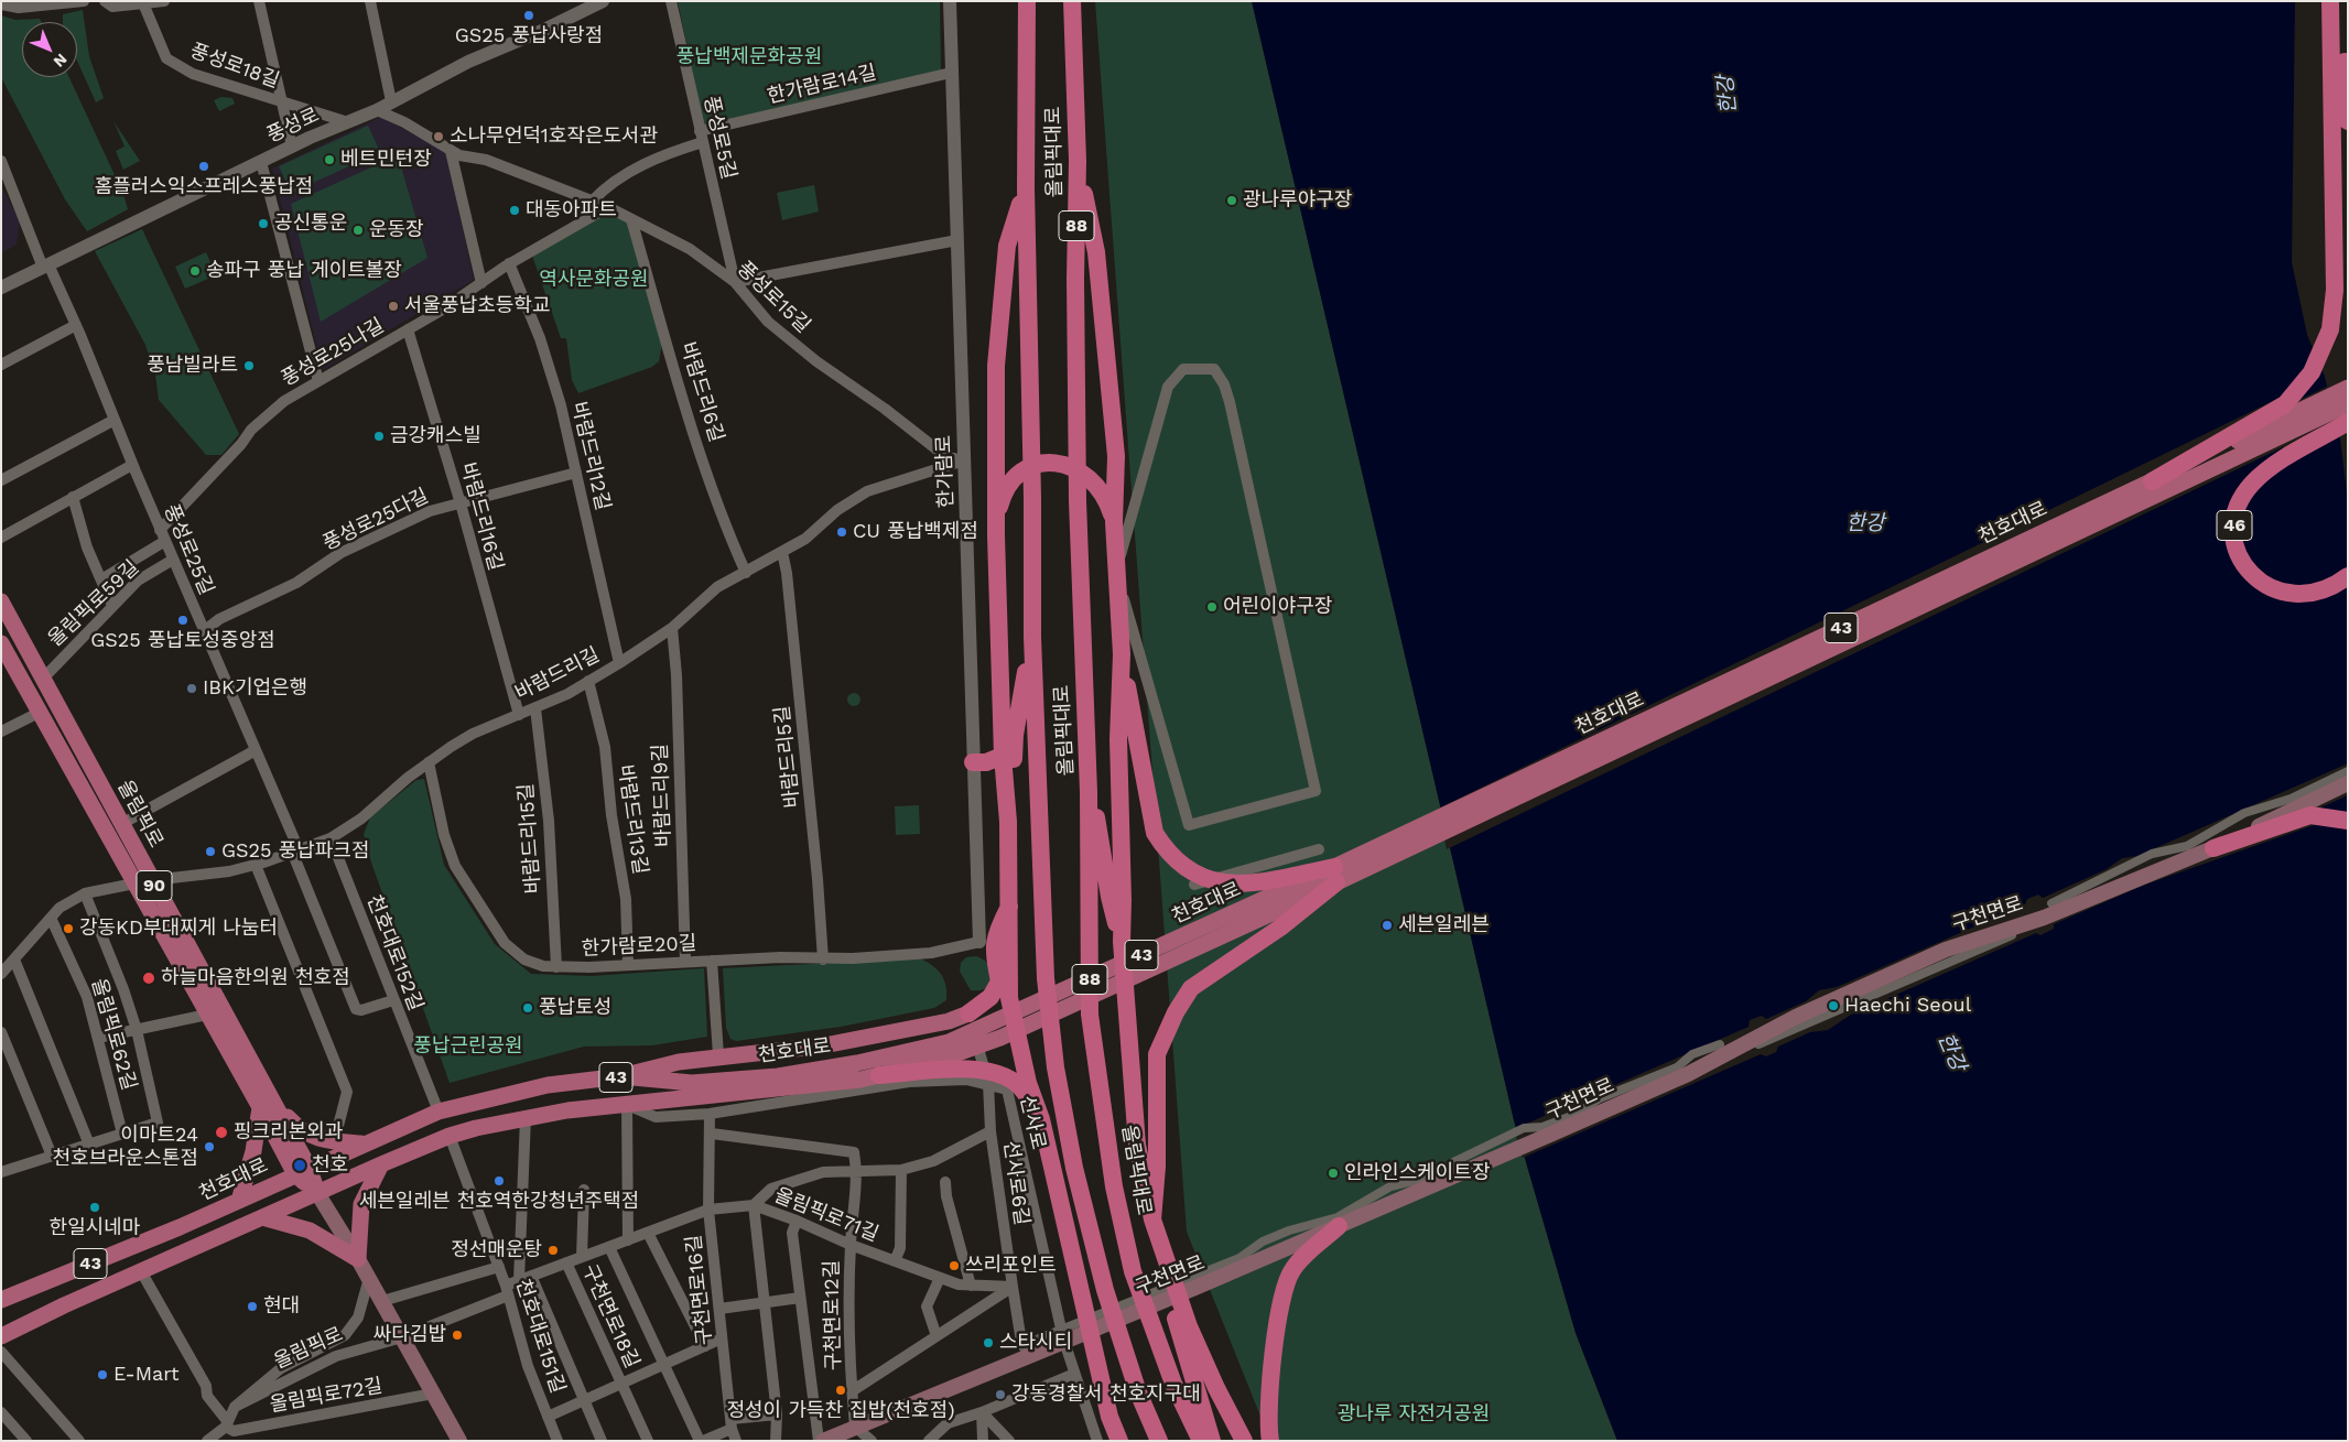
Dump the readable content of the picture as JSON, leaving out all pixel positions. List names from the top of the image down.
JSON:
{
  "streets": {
    "highway": ["올림픽대로", "88", "46"],
    "main road": [
      "천호대로",
      "43",
      "올림픽로",
      "90",
      "구천면로"
    ],
    "street": [
      "풍성로18길",
      "한가람로14길",
      "풍성로",
      "풍성로5길",
      "풍성로15길",
      "풍성로25나길",
      "바람드리6길",
      "바람드리12길",
      "한가람로",
      "바람드리16길",
      "풍성로25다길",
      "풍성로25길",
      "올림픽로59길",
      "바람드리길",
      "바람드리5길",
      "바람드리9길",
      "바람드리13길",
      "바람드리15길",
      "한가람로20길",
      "천호대로152길",
      "올림픽로62길",
      "선사로",
      "선사로6길",
      "올림픽로71길",
      "구천면로16길",
      "구천면로12길",
      "구천면로18길",
      "천호대로151길",
      "올림픽로72길"
    ]
  },
  "crossings": [
    ["풍성로18길", "풍성로"],
    ["한가람로14길", "풍성로5길"],
    ["한가람로14길", "풍성로15길"],
    ["한가람로14길", "한가람로"],
    ["풍성로", "풍성로15길"],
    ["풍성로", "풍성로25길"],
    ["풍성로5길", "풍성로15길"],
    ["풍성로15길", "풍성로25나길"],
    ["풍성로15길", "바람드리6길"],
    ["풍성로15길", "한가람로"],
    ["풍성로15길", "바람드리길"],
    ["풍성로25나길", "바람드리12길"],
    ["풍성로25나길", "바람드리16길"],
    ["풍성로25나길", "풍성로25길"],
    ["바람드리6길", "바람드리길"],
    ["바람드리12길", "풍성로25다길"],
    ["바람드리12길", "바람드리길"],
    ["한가람로", "바람드리길"],
    ["한가람로", "한가람로20길"],
    ["바람드리16길", "풍성로25다길"],
    ["바람드리16길", "바람드리길"],
    ["풍성로25다길", "풍성로25길"],
    ["천호대로", "올림픽로"],
    ["천호대로", "천호대로152길"],
    ["천호대로", "선사로"],
    ["천호대로", "천호대로151길"],
    ["풍성로25길", "올림픽로59길"],
    ["풍성로25길", "바람드리길"],
    ["풍성로25길", "천호대로152길"],
    ["올림픽로59길", "올림픽로"],
    ["바람드리길", "바람드리5길"],
    ["바람드리길", "바람드리9길"],
    ["바람드리길", "올림픽로"],
    ["바람드리길", "바람드리13길"],
    ["바람드리길", "바람드리15길"],
    ["바람드리길", "한가람로20길"],
    ["바람드리길", "천호대로152길"],
    ["바람드리5길", "한가람로20길"],
    ["바람드리9길", "한가람로20길"],
    ["올림픽로", "올림픽로71길"],
    ["올림픽로", "천호대로151길"],
    ["올림픽로", "올림픽로72길"],
    ["바람드리13길", "한가람로20길"],
    ["바람드리15길", "한가람로20길"],
    ["구천면로", "선사로6길"],
    ["구천면로", "올림픽로71길"],
    ["구천면로", "구천면로12길"],
    ["선사로", "선사로6길"],
    ["선사로", "구천면로16길"],
    ["선사로6길", "올림픽로71길"],
    ["올림픽로71길", "구천면로16길"],
    ["올림픽로71길", "구천면로12길"],
    ["올림픽로71길", "구천면로18길"],
    ["올림픽로71길", "천호대로151길"],
    ["구천면로16길", "구천면로12길"],
    ["구천면로16길", "구천면로18길"],
    ["구천면로18길", "천호대로151길"]
  ],
  "water": ["한강"],
  "parks": [
    "풍납백제문화공원",
    "역사문화공원",
    "풍납근린공원",
    "광나루 자전거공원"
  ],
  "places": [
    "GS25 풍납사랑점",
    "소나무언덕1호작은도서관",
    "베트민턴장",
    "홈플러스익스프레스풍납점",
    "광나루야구장",
    "대동아파트",
    "공신통운",
    "운동장",
    "송파구 풍납 게이트볼장",
    "서울풍납초등학교",
    "풍남빌라트",
    "금강캐스빌",
    "CU 풍납백제점",
    "어린이야구장",
    "GS25 풍납토성중앙점",
    "IBK기업은행",
    "GS25 풍납파크점",
    "세븐일레븐",
    "강동KD부대찌게 나눔터",
    "하늘마음한의원 천호점",
    "Haechi Seoul",
    "풍납토성",
    "핑크리본외과",
    "이마트24 천호브라운스톤점",
    "천호",
    "인라인스케이트장",
    "세븐일레븐 천호역한강청년주택점",
    "한일시네마",
    "정선매운탕",
    "쓰리포인트",
    "현대",
    "싸다김밥",
    "스타시티",
    "E-Mart",
    "정성이 가득찬 집밥(천호점)",
    "강동경찰서 천호지구대"
  ],
  "north": "bottom right"
}
